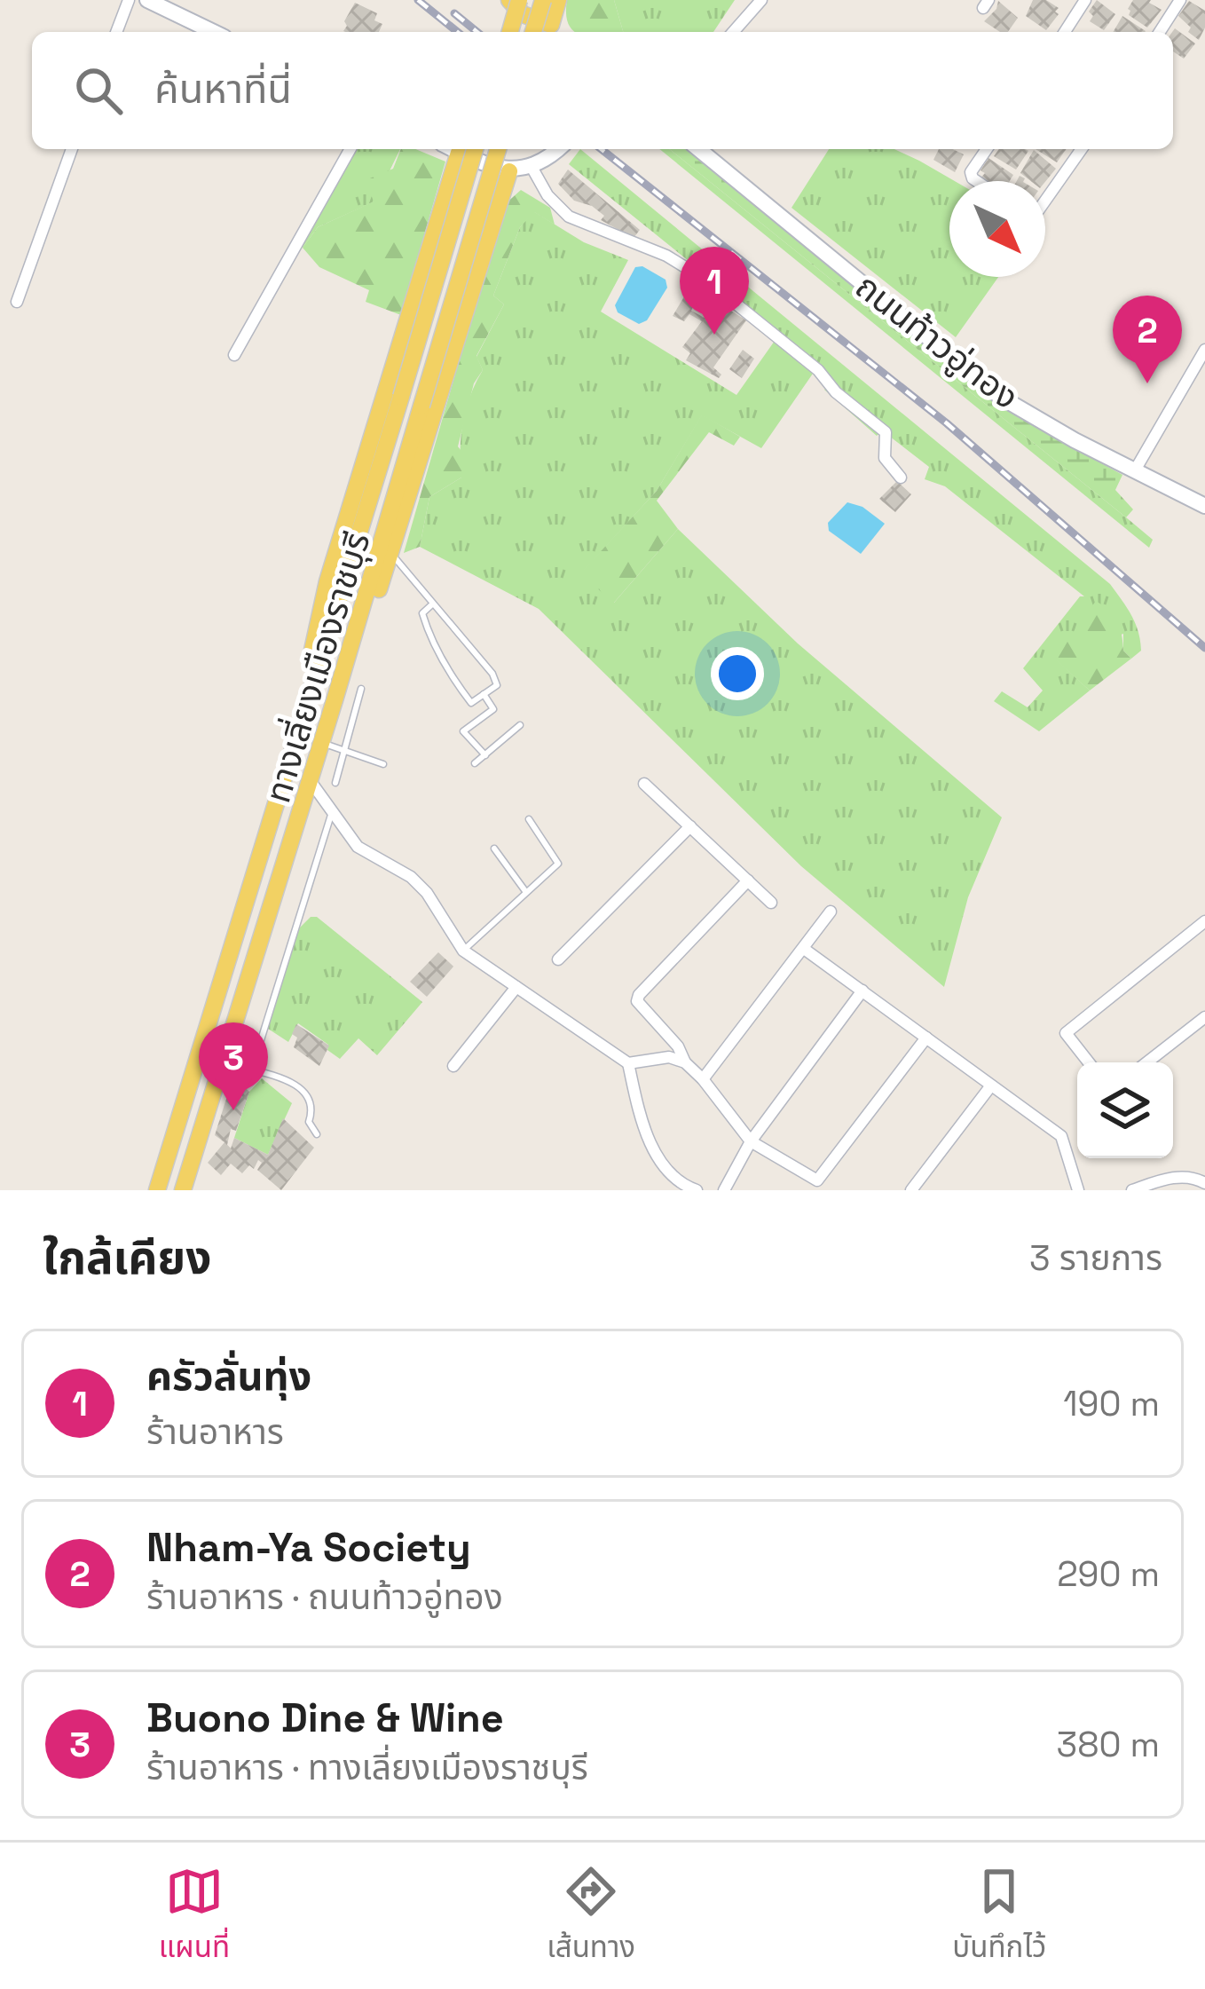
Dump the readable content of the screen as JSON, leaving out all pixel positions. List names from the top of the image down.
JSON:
{
  "streets": {
    "main road": ["ทางเลี่ยงเมืองราชบุรี"],
    "street": ["ถนนท้าวอู่ทอง"]
  },
  "north": "bottom right",
  "page": {
    "search": "ค้นหาที่นี่",
    "pins": ["1", "2", "3"],
    "heading": ["ใกล้เคียง", "3 รายการ"],
    "list": [
      {
        "mark": "1",
        "name": "ครัวลั่นทุ่ง",
        "note": "ร้านอาหาร",
        "value": "190 m"
      },
      {
        "mark": "2",
        "name": "Nham-Ya Society",
        "note": "ร้านอาหาร · ถนนท้าวอู่ทอง",
        "value": "290 m"
      },
      {
        "mark": "3",
        "name": "Buono Dine & Wine",
        "note": "ร้านอาหาร · ทางเลี่ยงเมืองราชบุรี",
        "value": "380 m"
      }
    ],
    "nav": ["แผนที่", "เส้นทาง", "บันทึกไว้"]
  }
}
